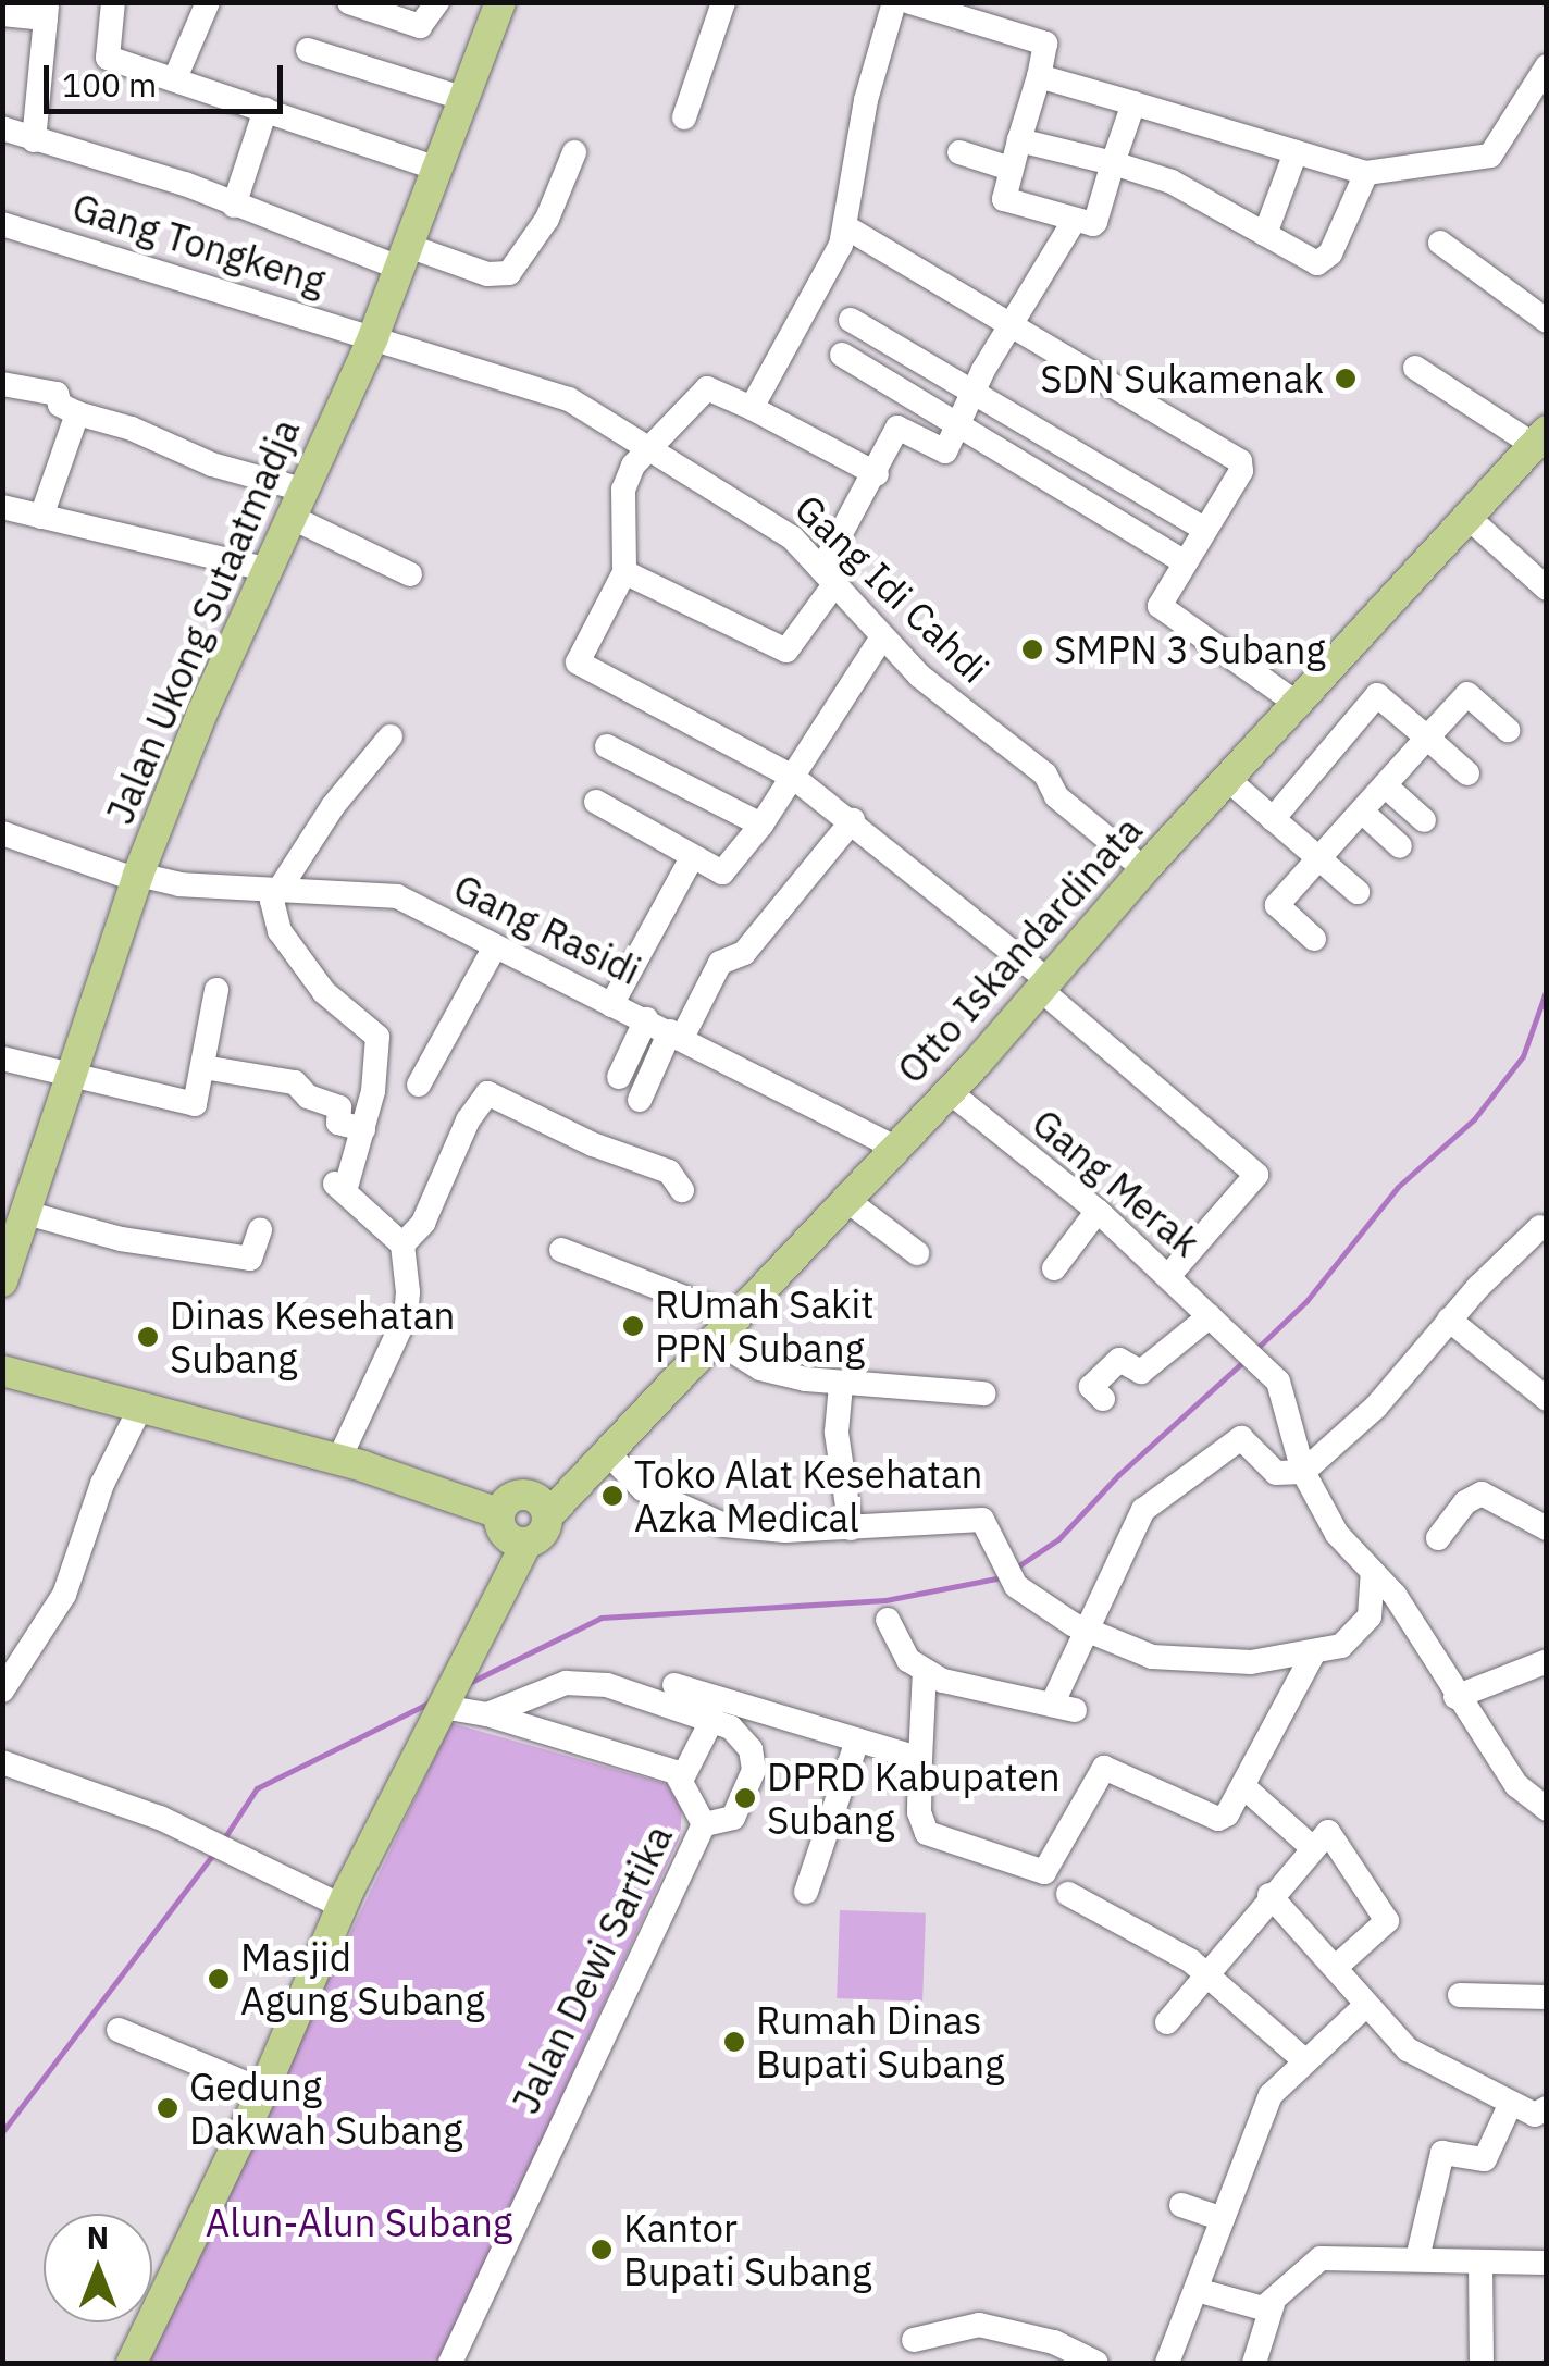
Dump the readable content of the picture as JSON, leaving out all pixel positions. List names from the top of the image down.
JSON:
{
  "streets": {
    "main road": ["Jalan Ukong Sutaatmadja", "Otto Iskandardinata"],
    "street": [
      "Gang Tongkeng",
      "Gang Idi Cahdi",
      "Gang Rasidi",
      "Gang Merak",
      "Jalan Dewi Sartika"
    ]
  },
  "crossings": [
    ["Gang Tongkeng", "Gang Idi Cahdi"],
    ["Gang Tongkeng", "Jalan Ukong Sutaatmadja"],
    ["Gang Idi Cahdi", "Jalan Ukong Sutaatmadja"],
    ["Gang Idi Cahdi", "Otto Iskandardinata"],
    ["Jalan Ukong Sutaatmadja", "Gang Rasidi"],
    ["Gang Rasidi", "Otto Iskandardinata"],
    ["Otto Iskandardinata", "Gang Merak"]
  ],
  "parks": ["Alun-Alun Subang"],
  "places": [
    "SDN Sukamenak",
    "SMPN 3 Subang",
    "RUmah Sakit PPN Subang",
    "Dinas Kesehatan Subang",
    "Toko Alat Kesehatan Azka Medical",
    "DPRD Kabupaten Subang",
    "Masjid Agung Subang",
    "Rumah Dinas Bupati Subang",
    "Gedung Dakwah Subang",
    "Kantor Bupati Subang"
  ],
  "scale_bar": "100 m",
  "north": "top"
}
